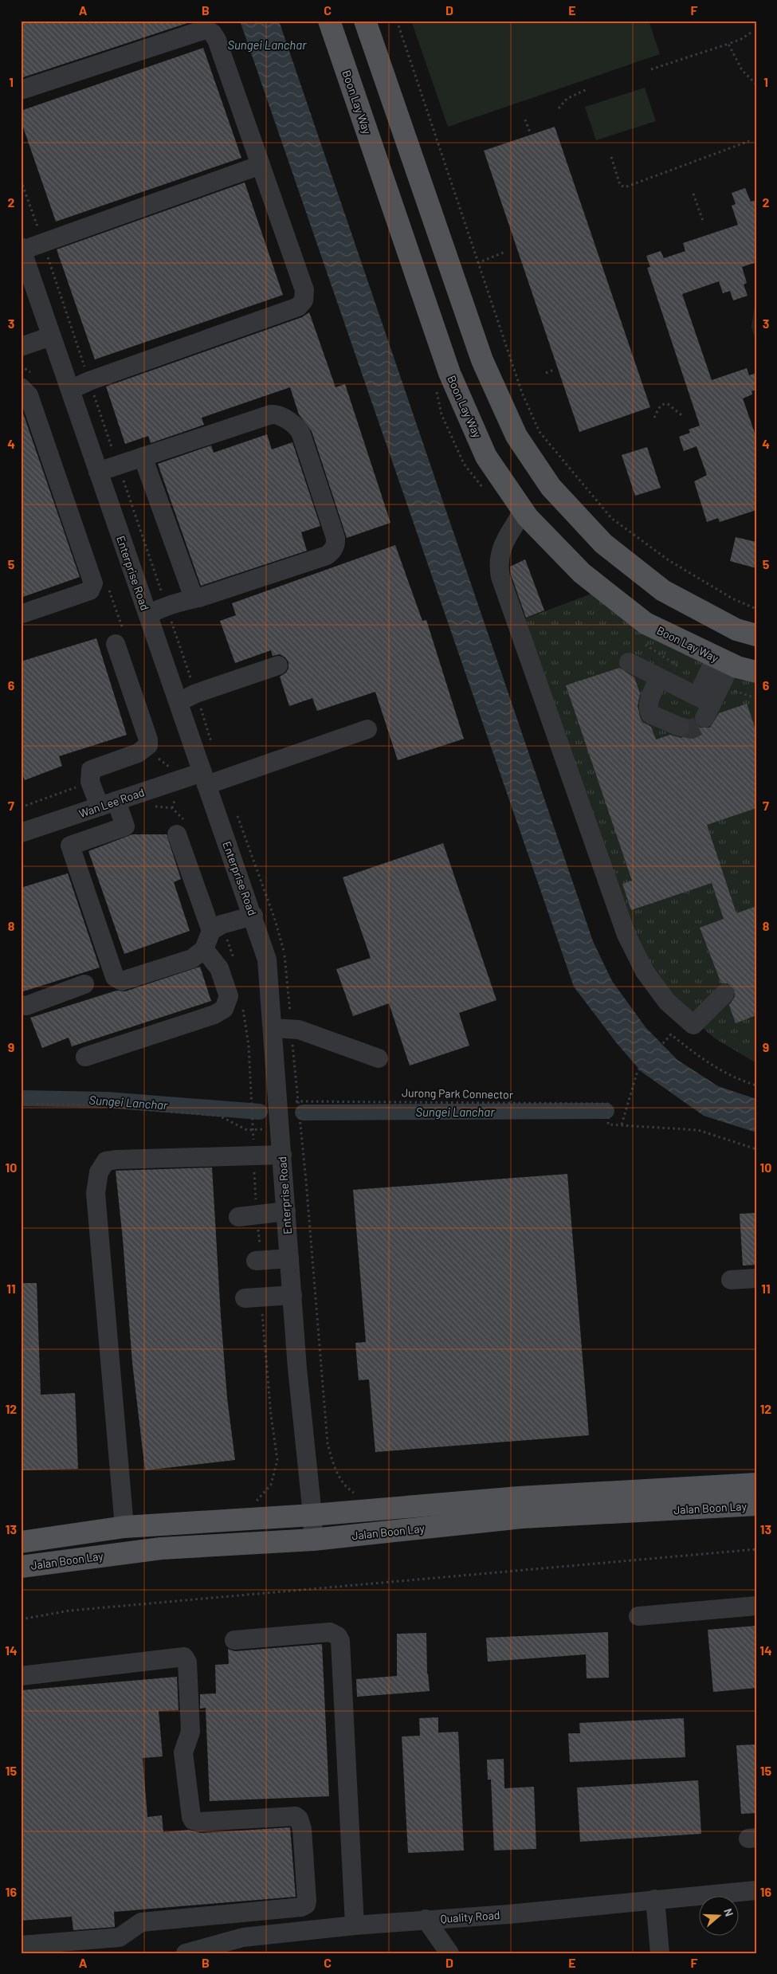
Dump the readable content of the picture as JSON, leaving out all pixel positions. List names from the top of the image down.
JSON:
{
  "streets": {
    "main road": ["Boon Lay Way", "Jalan Boon Lay"],
    "street": ["Enterprise Road", "Wan Lee Road", "Quality Road"],
    "path": ["Jurong Park Connector"]
  },
  "crossings": [
    ["Enterprise Road", "Wan Lee Road"],
    ["Enterprise Road", "Jalan Boon Lay"]
  ],
  "water": ["Sungei Lanchar"],
  "north": "right",
  "grid": {
    "columns": [
      "A",
      "B",
      "C",
      "D",
      "E",
      "F"
    ],
    "rows": [
      "1",
      "2",
      "3",
      "4",
      "5",
      "6",
      "7",
      "8",
      "9",
      "10",
      "11",
      "12",
      "13",
      "14",
      "15",
      "16"
    ]
  }
}
